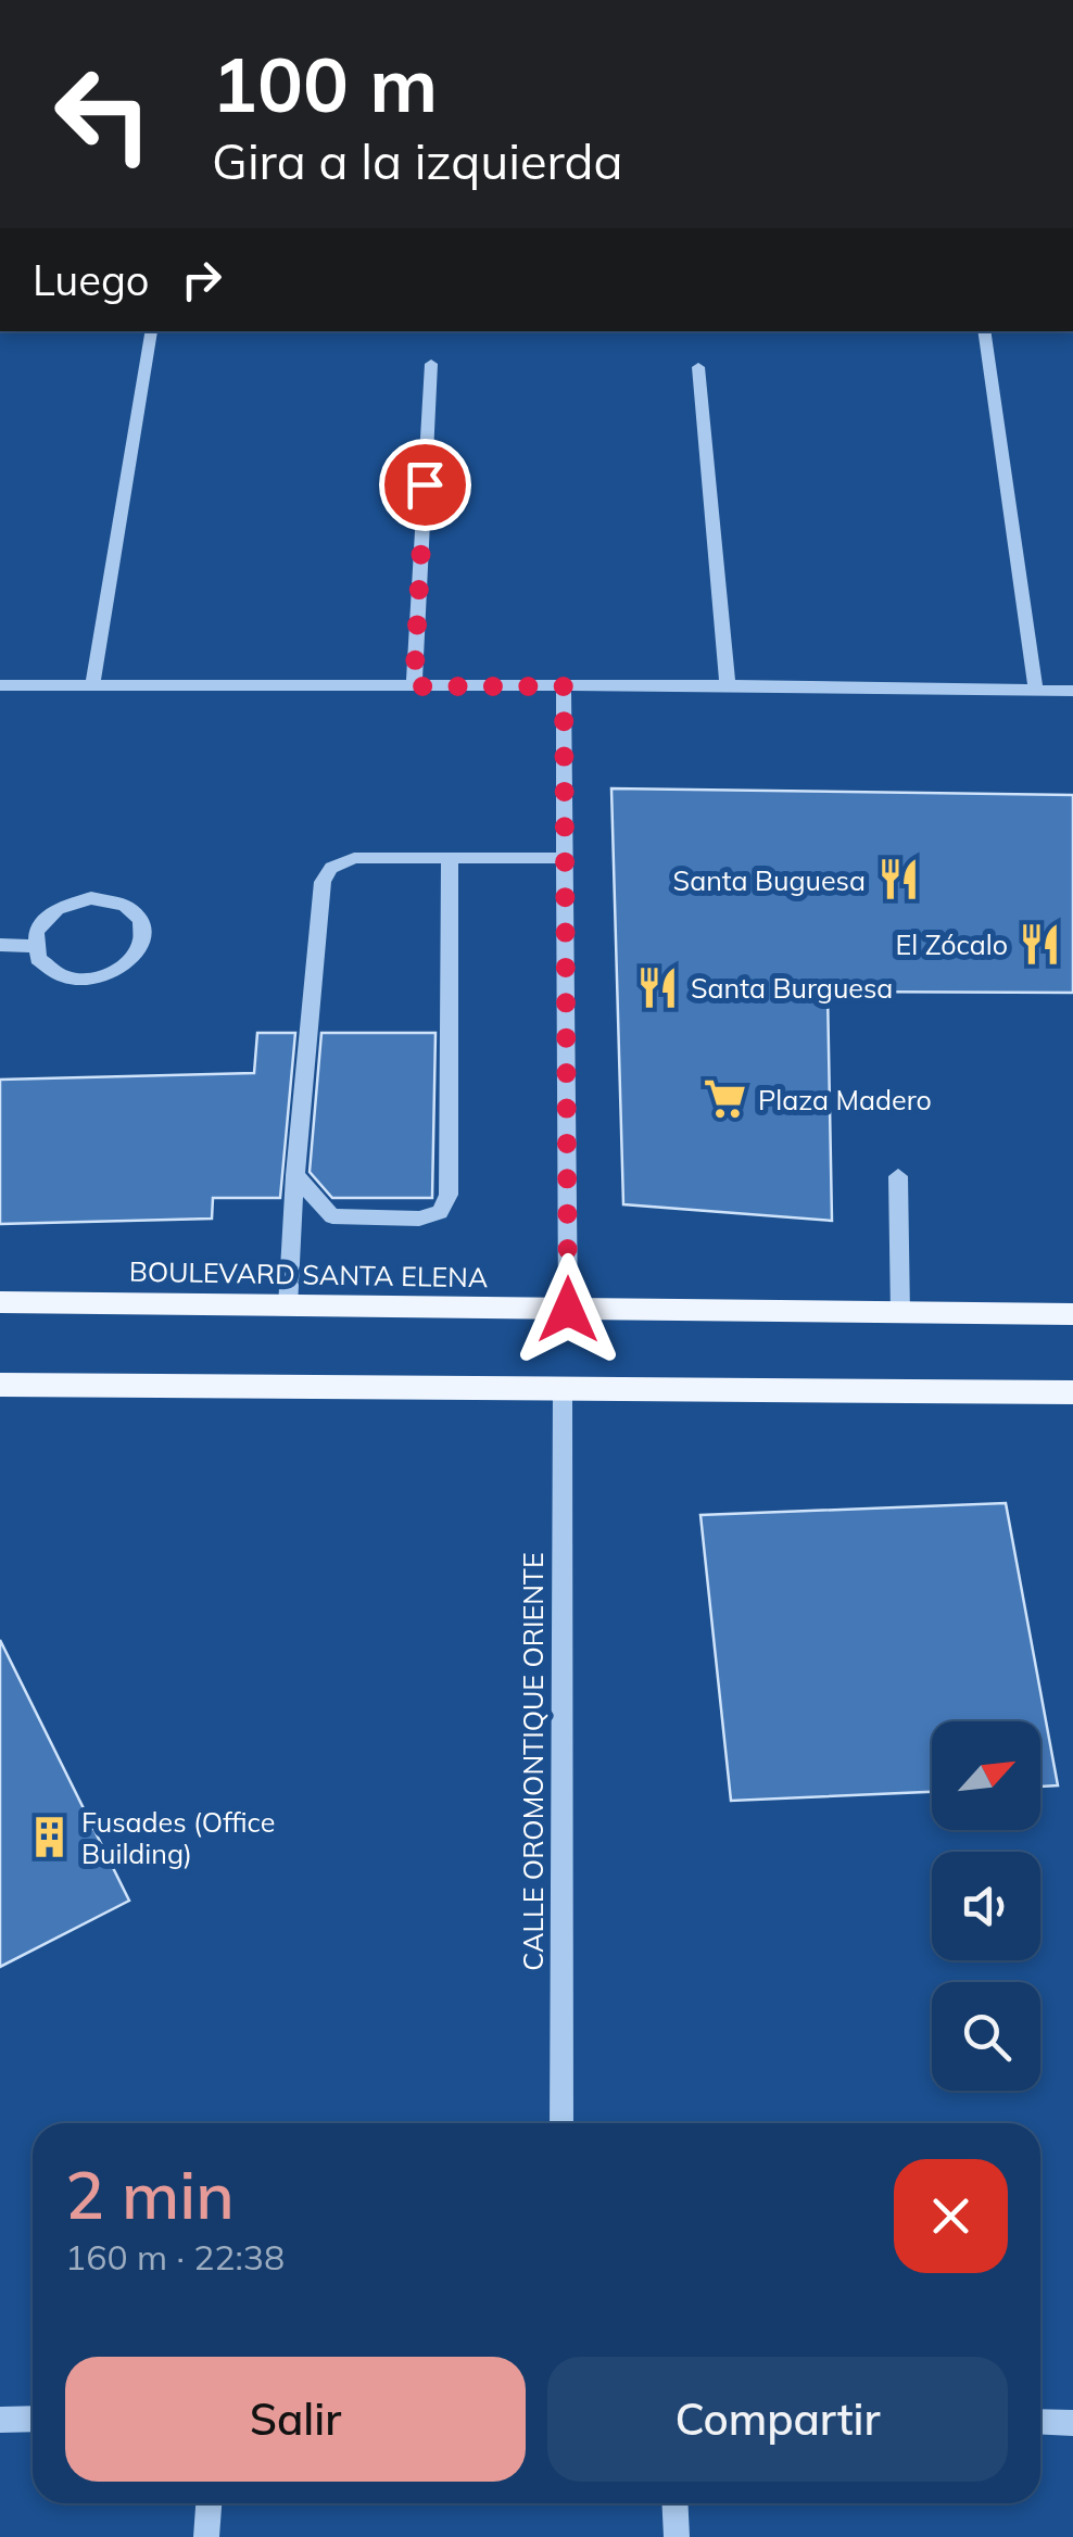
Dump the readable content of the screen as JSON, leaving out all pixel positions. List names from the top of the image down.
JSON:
{
  "streets": {
    "main road": ["BOULEVARD SANTA ELENA"],
    "street": ["CALLE OROMONTIQUE ORIENTE"]
  },
  "places": {
    "restaurant": ["Santa Buguesa", "El Zócalo", "Santa Burguesa"],
    "supermarket": ["Plaza Madero"],
    "building": ["Fusades (Office Building)"]
  },
  "north": "top right",
  "page": {
    "turn": ["100 m", "Gira a la izquierda"],
    "then": "Luego",
    "heading": ["2 min", "160 m · 22:38"],
    "buttons": ["Salir", "Compartir"]
  }
}
